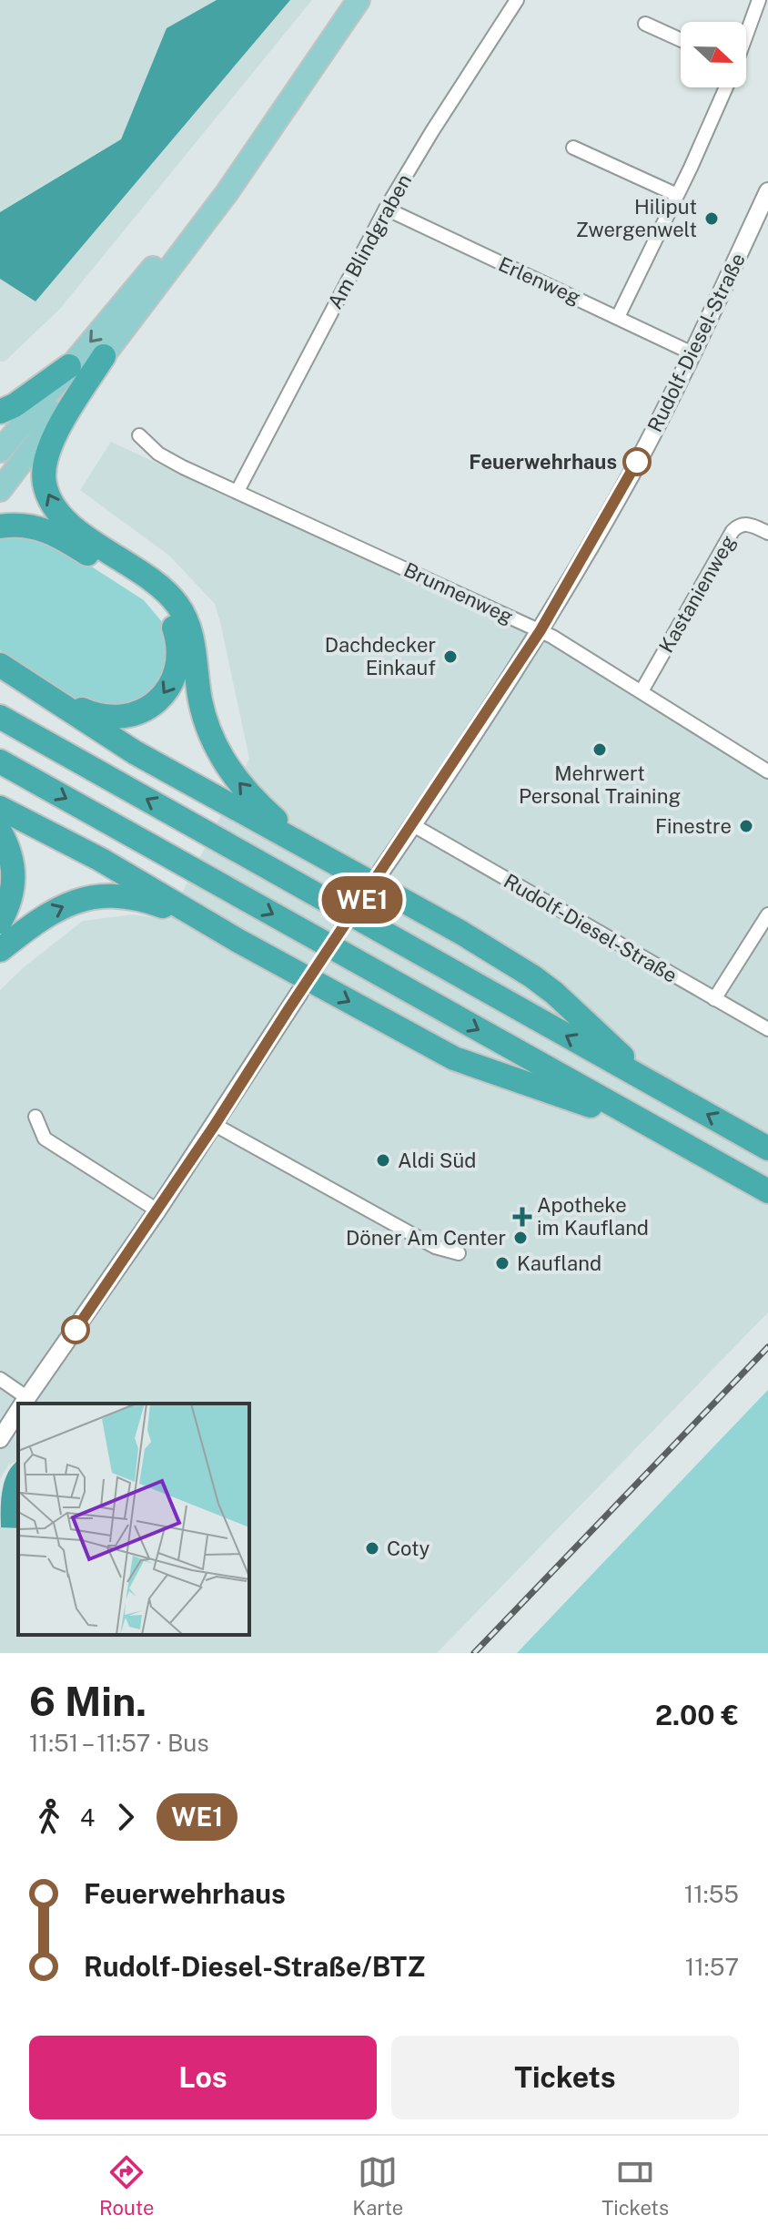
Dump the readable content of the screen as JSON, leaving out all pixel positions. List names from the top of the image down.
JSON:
{
  "streets": {
    "street": [
      "Am Blindgraben",
      "Erlenweg",
      "Rudolf-Diesel-Straße",
      "Brunnenweg",
      "Kastanienweg"
    ]
  },
  "crossings": [
    ["Am Blindgraben", "Erlenweg"],
    ["Am Blindgraben", "Brunnenweg"],
    ["Erlenweg", "Rudolf-Diesel-Straße"],
    ["Rudolf-Diesel-Straße", "Brunnenweg"],
    ["Brunnenweg", "Kastanienweg"]
  ],
  "places": {
    "other": [
      "Hiliput Zwergenwelt",
      "Feuerwehrhaus",
      "Dachdecker Einkauf",
      "Mehrwert Personal Training",
      "Finestre",
      "Aldi Süd",
      "Döner Am Center",
      "Kaufland",
      "Coty"
    ],
    "health": ["Apotheke im Kaufland"]
  },
  "lines": ["bus line WE1"],
  "north": "right",
  "page": {
    "on_map": "WE1",
    "heading": ["6 Min.", "11:51 – 11:57 · Bus", "2.00 €"],
    "legs": ["4", "WE1"],
    "list": [
      {
        "name": "Feuerwehrhaus",
        "value": "11:55"
      },
      {
        "name": "Rudolf-Diesel-Straße/BTZ",
        "value": "11:57"
      }
    ],
    "buttons": ["Los", "Tickets"],
    "tabs": ["Route", "Karte", "Tickets"]
  }
}
